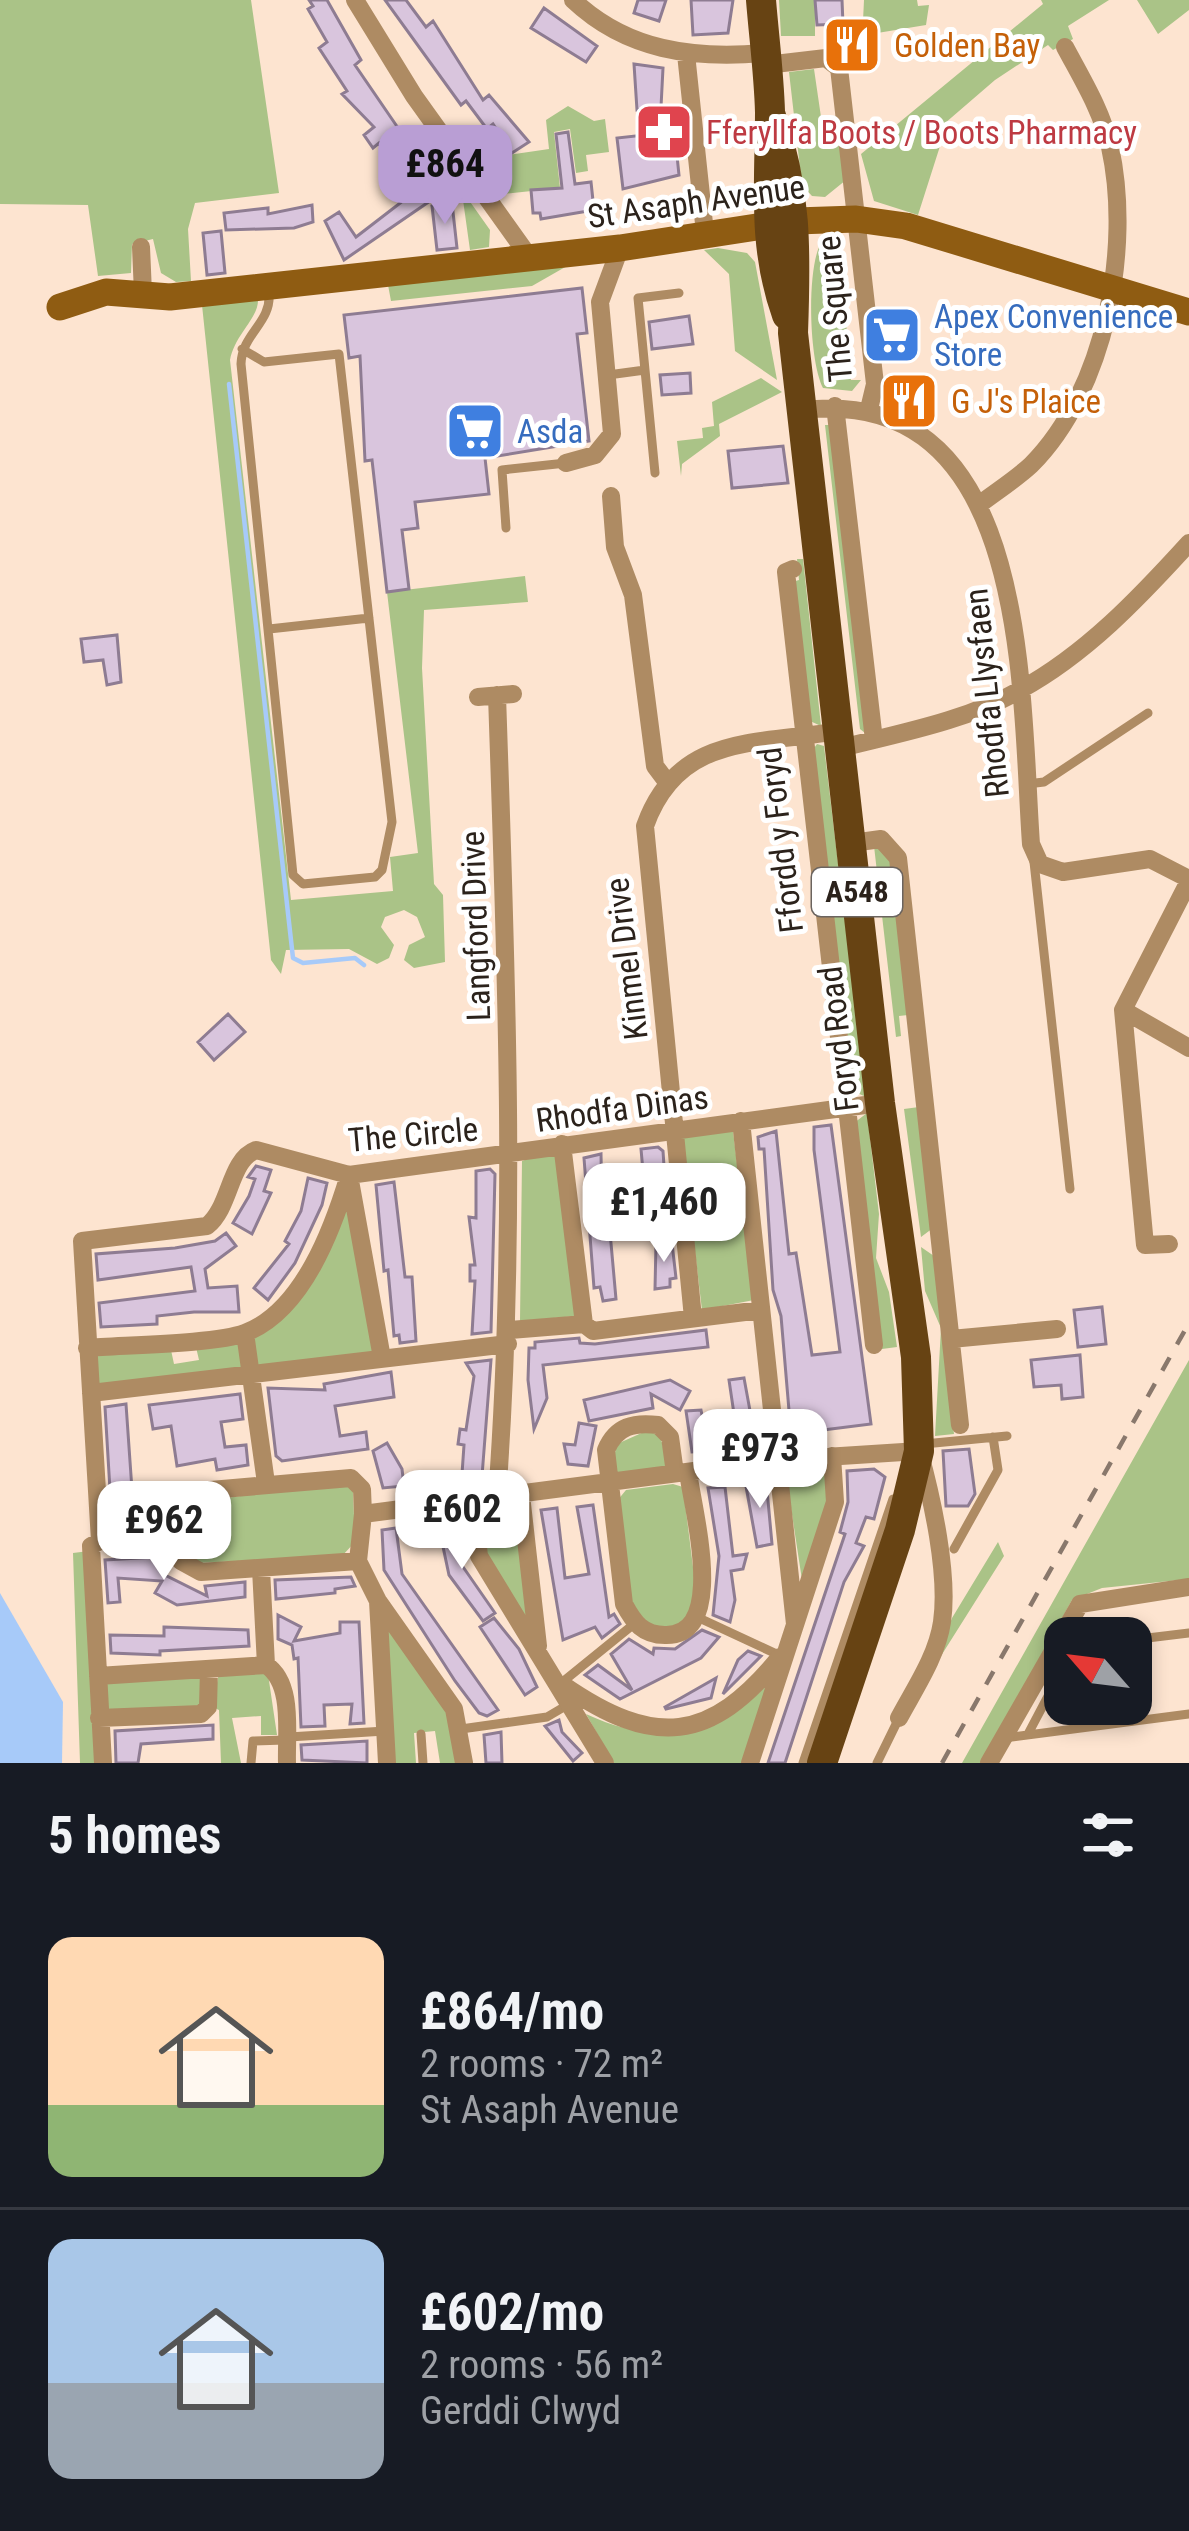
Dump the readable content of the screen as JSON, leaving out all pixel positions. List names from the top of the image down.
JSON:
{
  "streets": {
    "main road": ["A548", "Foryd Road"],
    "street": [
      "St Asaph Avenue",
      "The Square",
      "Rhodfa Llysfaen",
      "Ffordd y Foryd",
      "Langford Drive",
      "Kinmel Drive",
      "Rhodfa Dinas",
      "The Circle"
    ]
  },
  "crossings": [
    ["St Asaph Avenue", "The Square"],
    ["St Asaph Avenue", "Foryd Road"],
    ["The Square", "Rhodfa Llysfaen"],
    ["The Square", "Foryd Road"],
    ["Rhodfa Llysfaen", "Foryd Road"],
    ["Ffordd y Foryd", "Rhodfa Dinas"],
    ["A548", "Foryd Road"],
    ["Langford Drive", "Rhodfa Dinas"],
    ["Langford Drive", "The Circle"],
    ["Kinmel Drive", "Rhodfa Dinas"],
    ["Foryd Road", "Rhodfa Dinas"],
    ["Rhodfa Dinas", "The Circle"]
  ],
  "places": {
    "restaurant": ["Golden Bay", "G J's Plaice"],
    "pharmacy": ["Fferyllfa Boots / Boots Pharmacy"],
    "supermarket": ["Apex Convenience Store", "Asda"]
  },
  "north": "top left",
  "page": {
    "price": [
      "£864",
      "£1,460",
      "£973",
      "£602",
      "£962"
    ],
    "heading": "5 homes",
    "list": [
      {
        "name": "£864/mo",
        "note": "2 rooms · 72 m² · St Asaph Avenue"
      },
      {
        "name": "£602/mo",
        "note": "2 rooms · 56 m² · Gerddi Clwyd"
      }
    ]
  }
}
